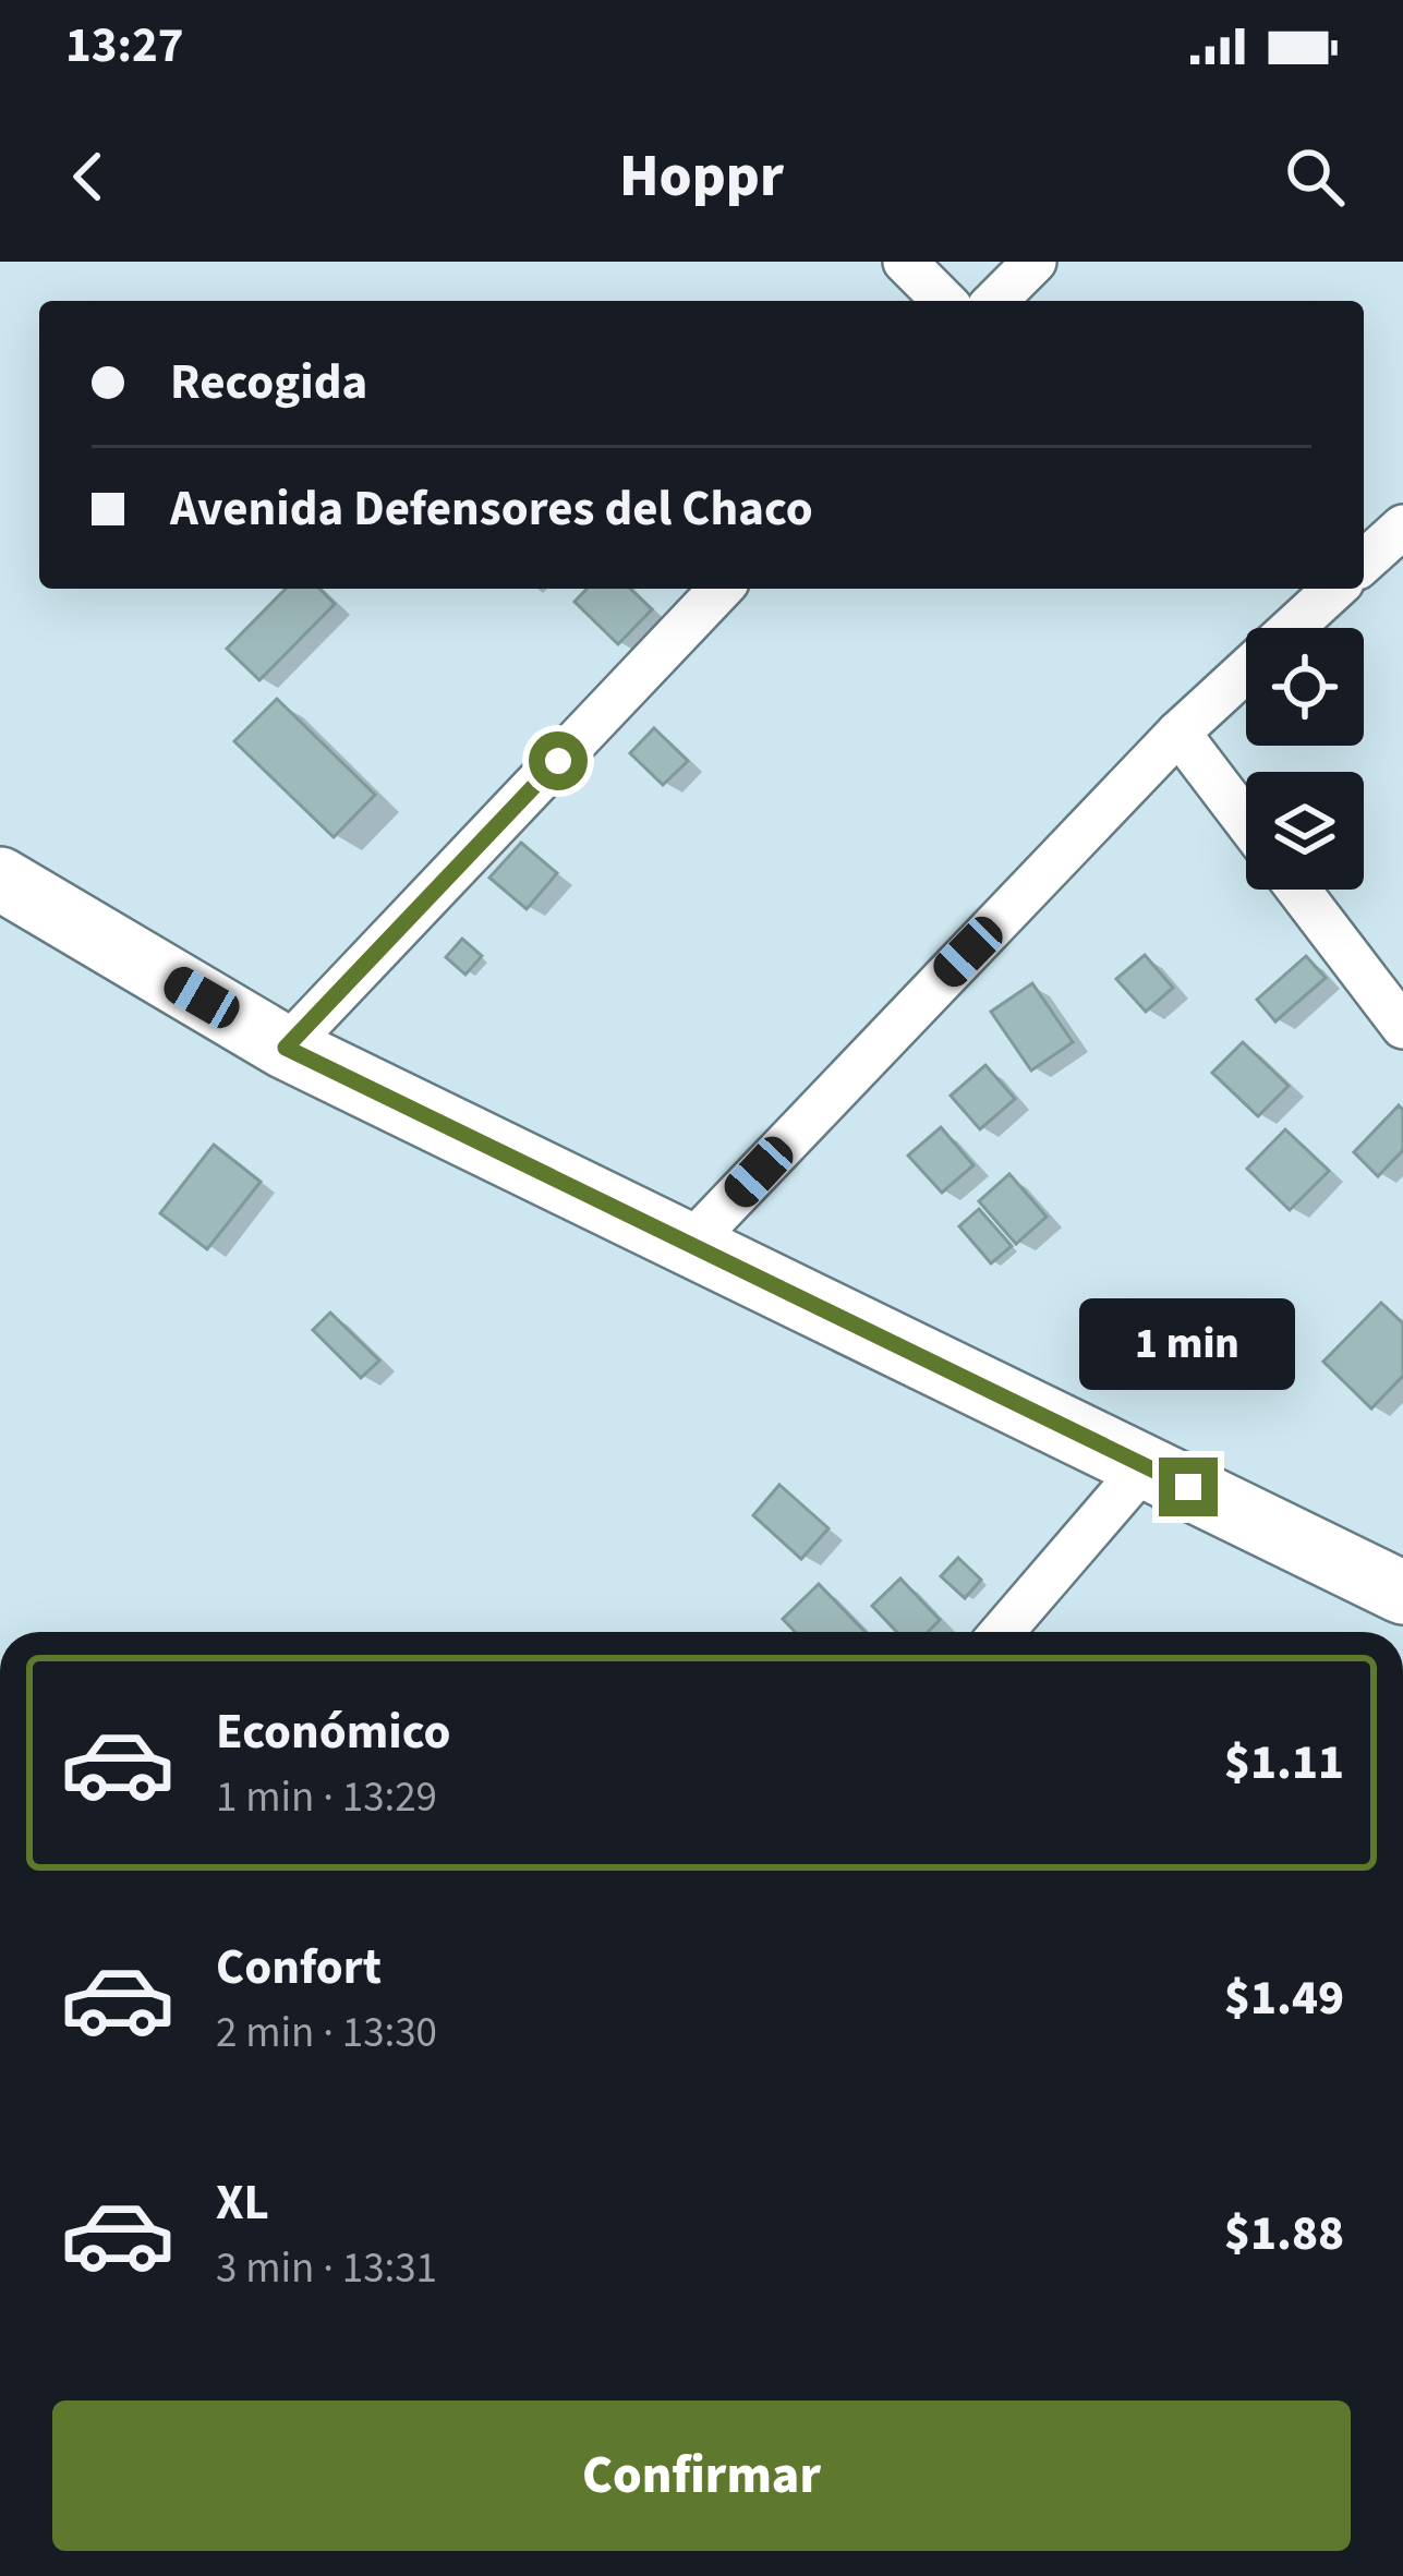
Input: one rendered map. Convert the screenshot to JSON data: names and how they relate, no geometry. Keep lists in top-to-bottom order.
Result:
{
  "page": {
    "status": "13:27",
    "header": "Hoppr",
    "banner": ["Recogida", "Avenida Defensores del Chaco"],
    "bubble": "1 min",
    "list": [
      {
        "name": "Económico",
        "note": "1 min · 13:29",
        "value": "$1.11"
      },
      {
        "name": "Confort",
        "note": "2 min · 13:30",
        "value": "$1.49"
      },
      {
        "name": "XL",
        "note": "3 min · 13:31",
        "value": "$1.88"
      }
    ],
    "buttons": "Confirmar"
  }
}
